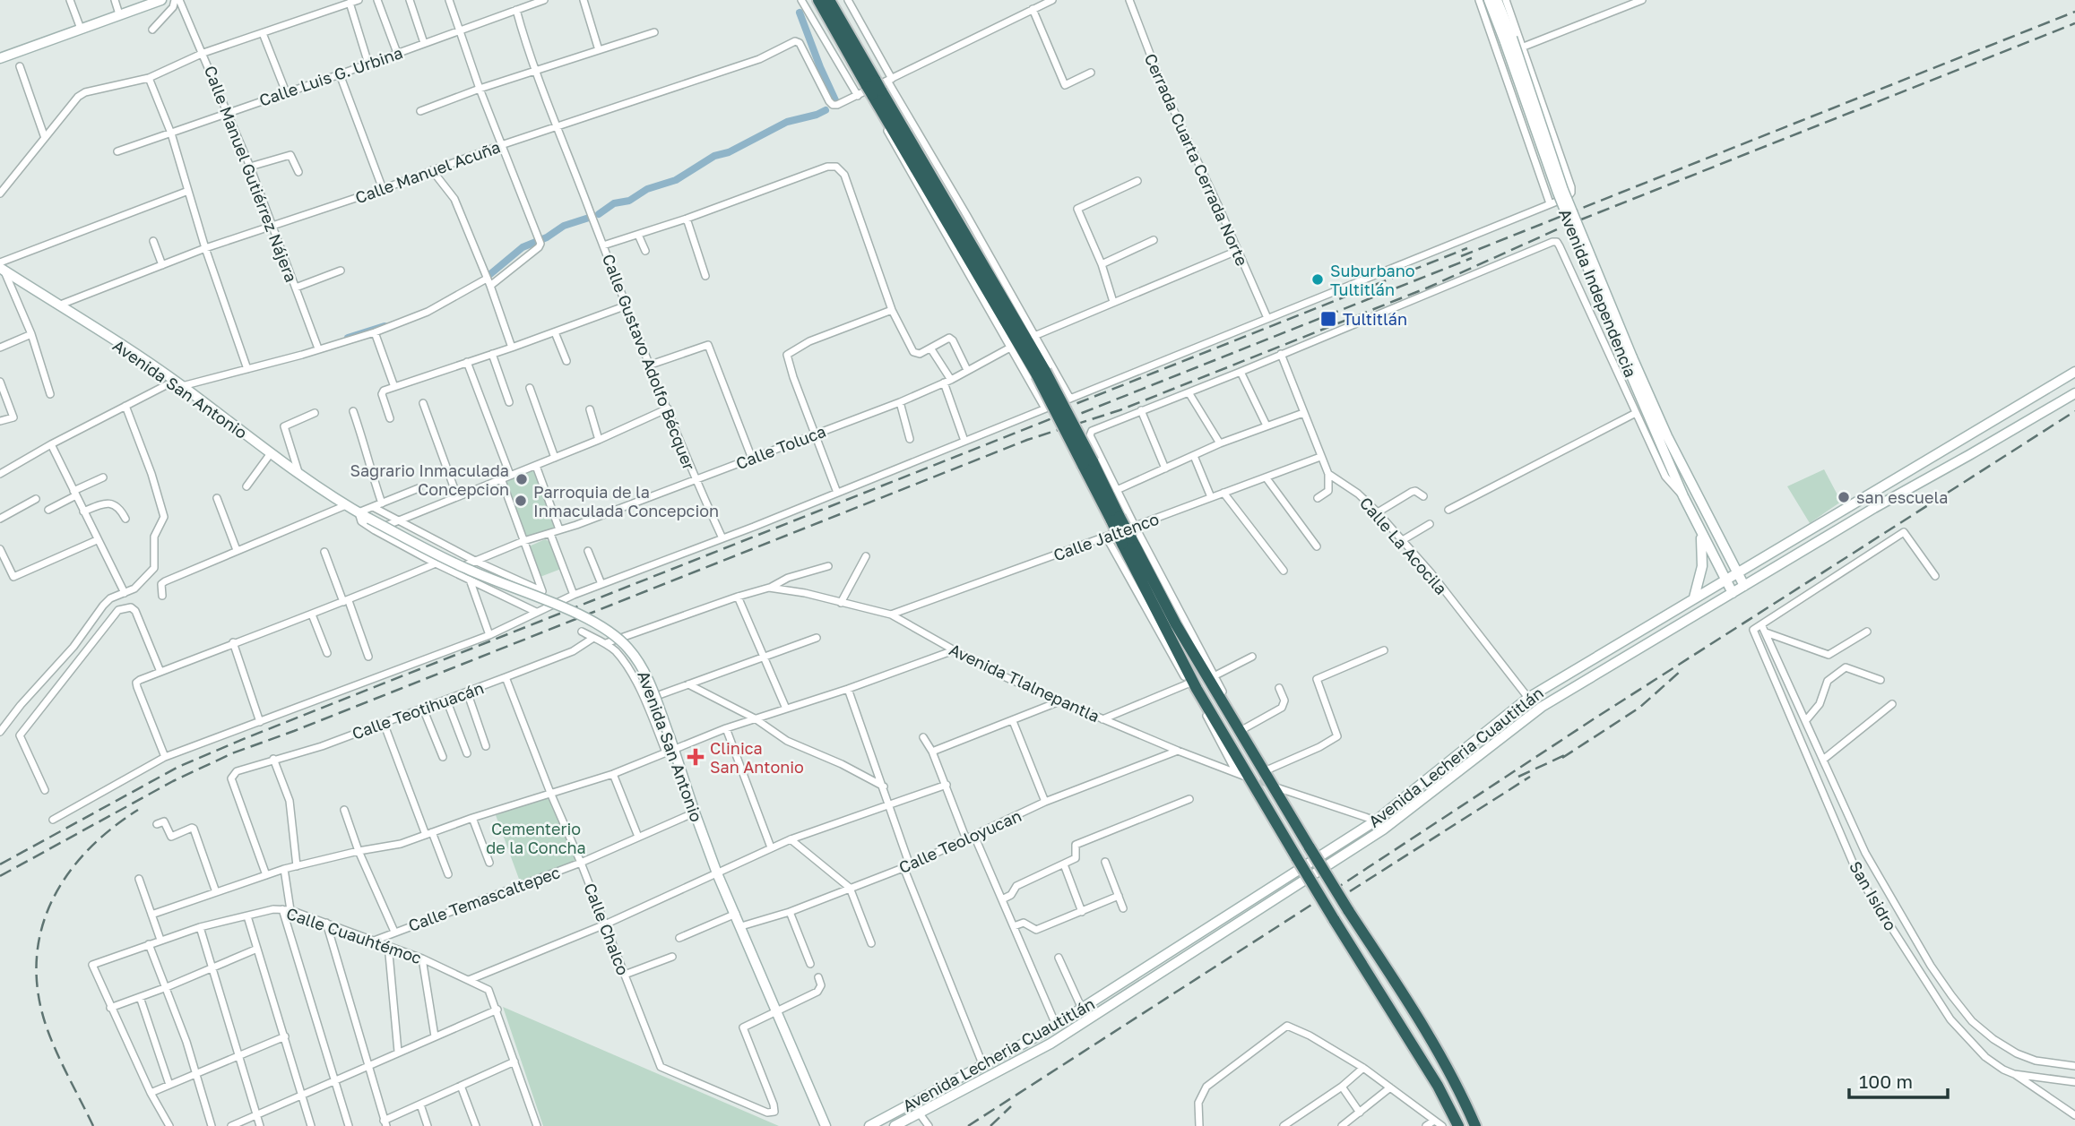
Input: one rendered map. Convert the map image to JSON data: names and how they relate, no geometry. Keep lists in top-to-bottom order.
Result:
{
  "streets": {
    "main road": ["Avenida Independencia", "Avenida San Antonio", "Avenida Lecheria Cuautitlán"],
    "street": [
      "Calle Luis G. Urbina",
      "Cerrada Cuarta Cerrada Norte",
      "Calle Manuel Acuña",
      "Calle Manuel Gutiérrez Nájera",
      "Calle Gustavo Adolfo Bécquer",
      "Calle Toluca",
      "Calle Jaltenco",
      "Calle La Acocila",
      "Avenida Tlalnepantla",
      "Calle Teotihuacán",
      "Calle Teoloyucan",
      "San Isidro",
      "Calle Temascaltepec",
      "Calle Chalco",
      "Calle Cuauhtémoc"
    ]
  },
  "crossings": [
    ["Calle Luis G. Urbina", "Calle Manuel Gutiérrez Nájera"],
    ["Calle Luis G. Urbina", "Calle Gustavo Adolfo Bécquer"],
    ["Calle Manuel Acuña", "Calle Manuel Gutiérrez Nájera"],
    ["Calle Manuel Acuña", "Calle Gustavo Adolfo Bécquer"],
    ["Calle Manuel Acuña", "Avenida San Antonio"],
    ["Avenida Independencia", "Avenida Lecheria Cuautitlán"],
    ["Calle Gustavo Adolfo Bécquer", "Calle Toluca"],
    ["Avenida San Antonio", "Calle Toluca"],
    ["Avenida San Antonio", "Avenida Tlalnepantla"],
    ["Avenida San Antonio", "Calle Teotihuacán"],
    ["Avenida San Antonio", "Calle Teoloyucan"],
    ["Avenida San Antonio", "Calle Temascaltepec"],
    ["Avenida San Antonio", "Calle Chalco"],
    ["Calle Jaltenco", "Avenida Tlalnepantla"],
    ["Calle La Acocila", "Avenida Lecheria Cuautitlán"],
    ["Avenida Tlalnepantla", "Calle Teoloyucan"],
    ["Calle Teotihuacán", "Calle Chalco"],
    ["Calle Temascaltepec", "Calle Chalco"],
    ["Calle Temascaltepec", "Calle Cuauhtémoc"]
  ],
  "parks": ["Cementerio de la Concha"],
  "places": {
    "other": [
      "Suburbano Tultitlán",
      "Sagrario Inmaculada Concepcion",
      "san escuela",
      "Parroquia de la Inmaculada Concepcion"
    ],
    "transit": ["Tultitlán"],
    "health": ["Clinica San Antonio"]
  },
  "scale_bar": "100 m"
}
